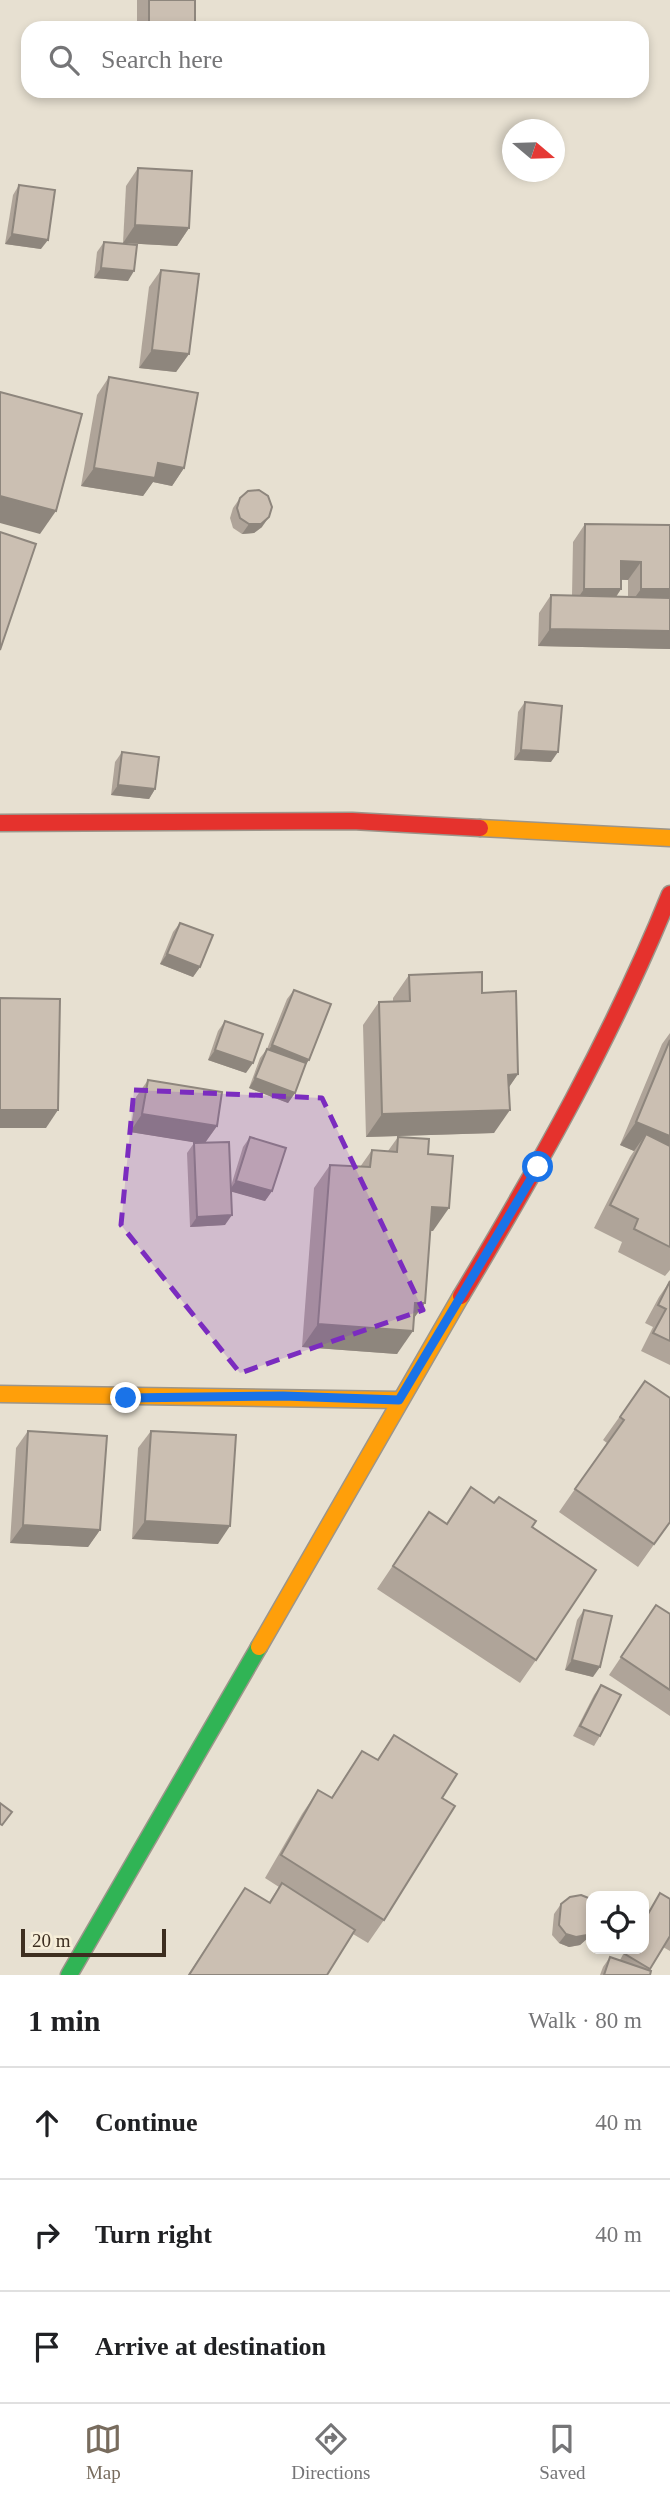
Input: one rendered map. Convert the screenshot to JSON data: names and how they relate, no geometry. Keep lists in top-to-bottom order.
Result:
{
  "scale_bar": "20 m",
  "north": "right",
  "page": {
    "search": "Search here",
    "scale": "20 m",
    "heading": ["1 min", "Walk · 80 m"],
    "list": [
      ["Continue", "40 m"],
      ["Turn right", "40 m"],
      "Arrive at destination"
    ],
    "nav": ["Map", "Directions", "Saved"]
  }
}
